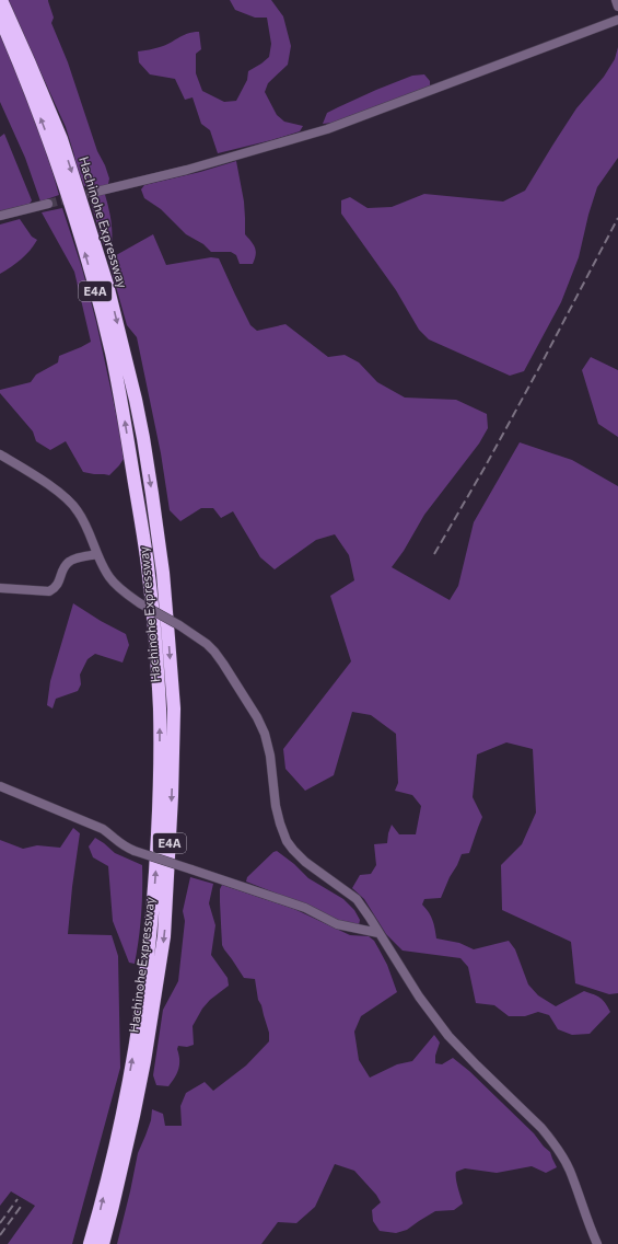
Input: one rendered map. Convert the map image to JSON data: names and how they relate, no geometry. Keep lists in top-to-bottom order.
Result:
{
  "streets": {
    "highway": ["Hachinohe Expressway", "E4A"]
  }
}
